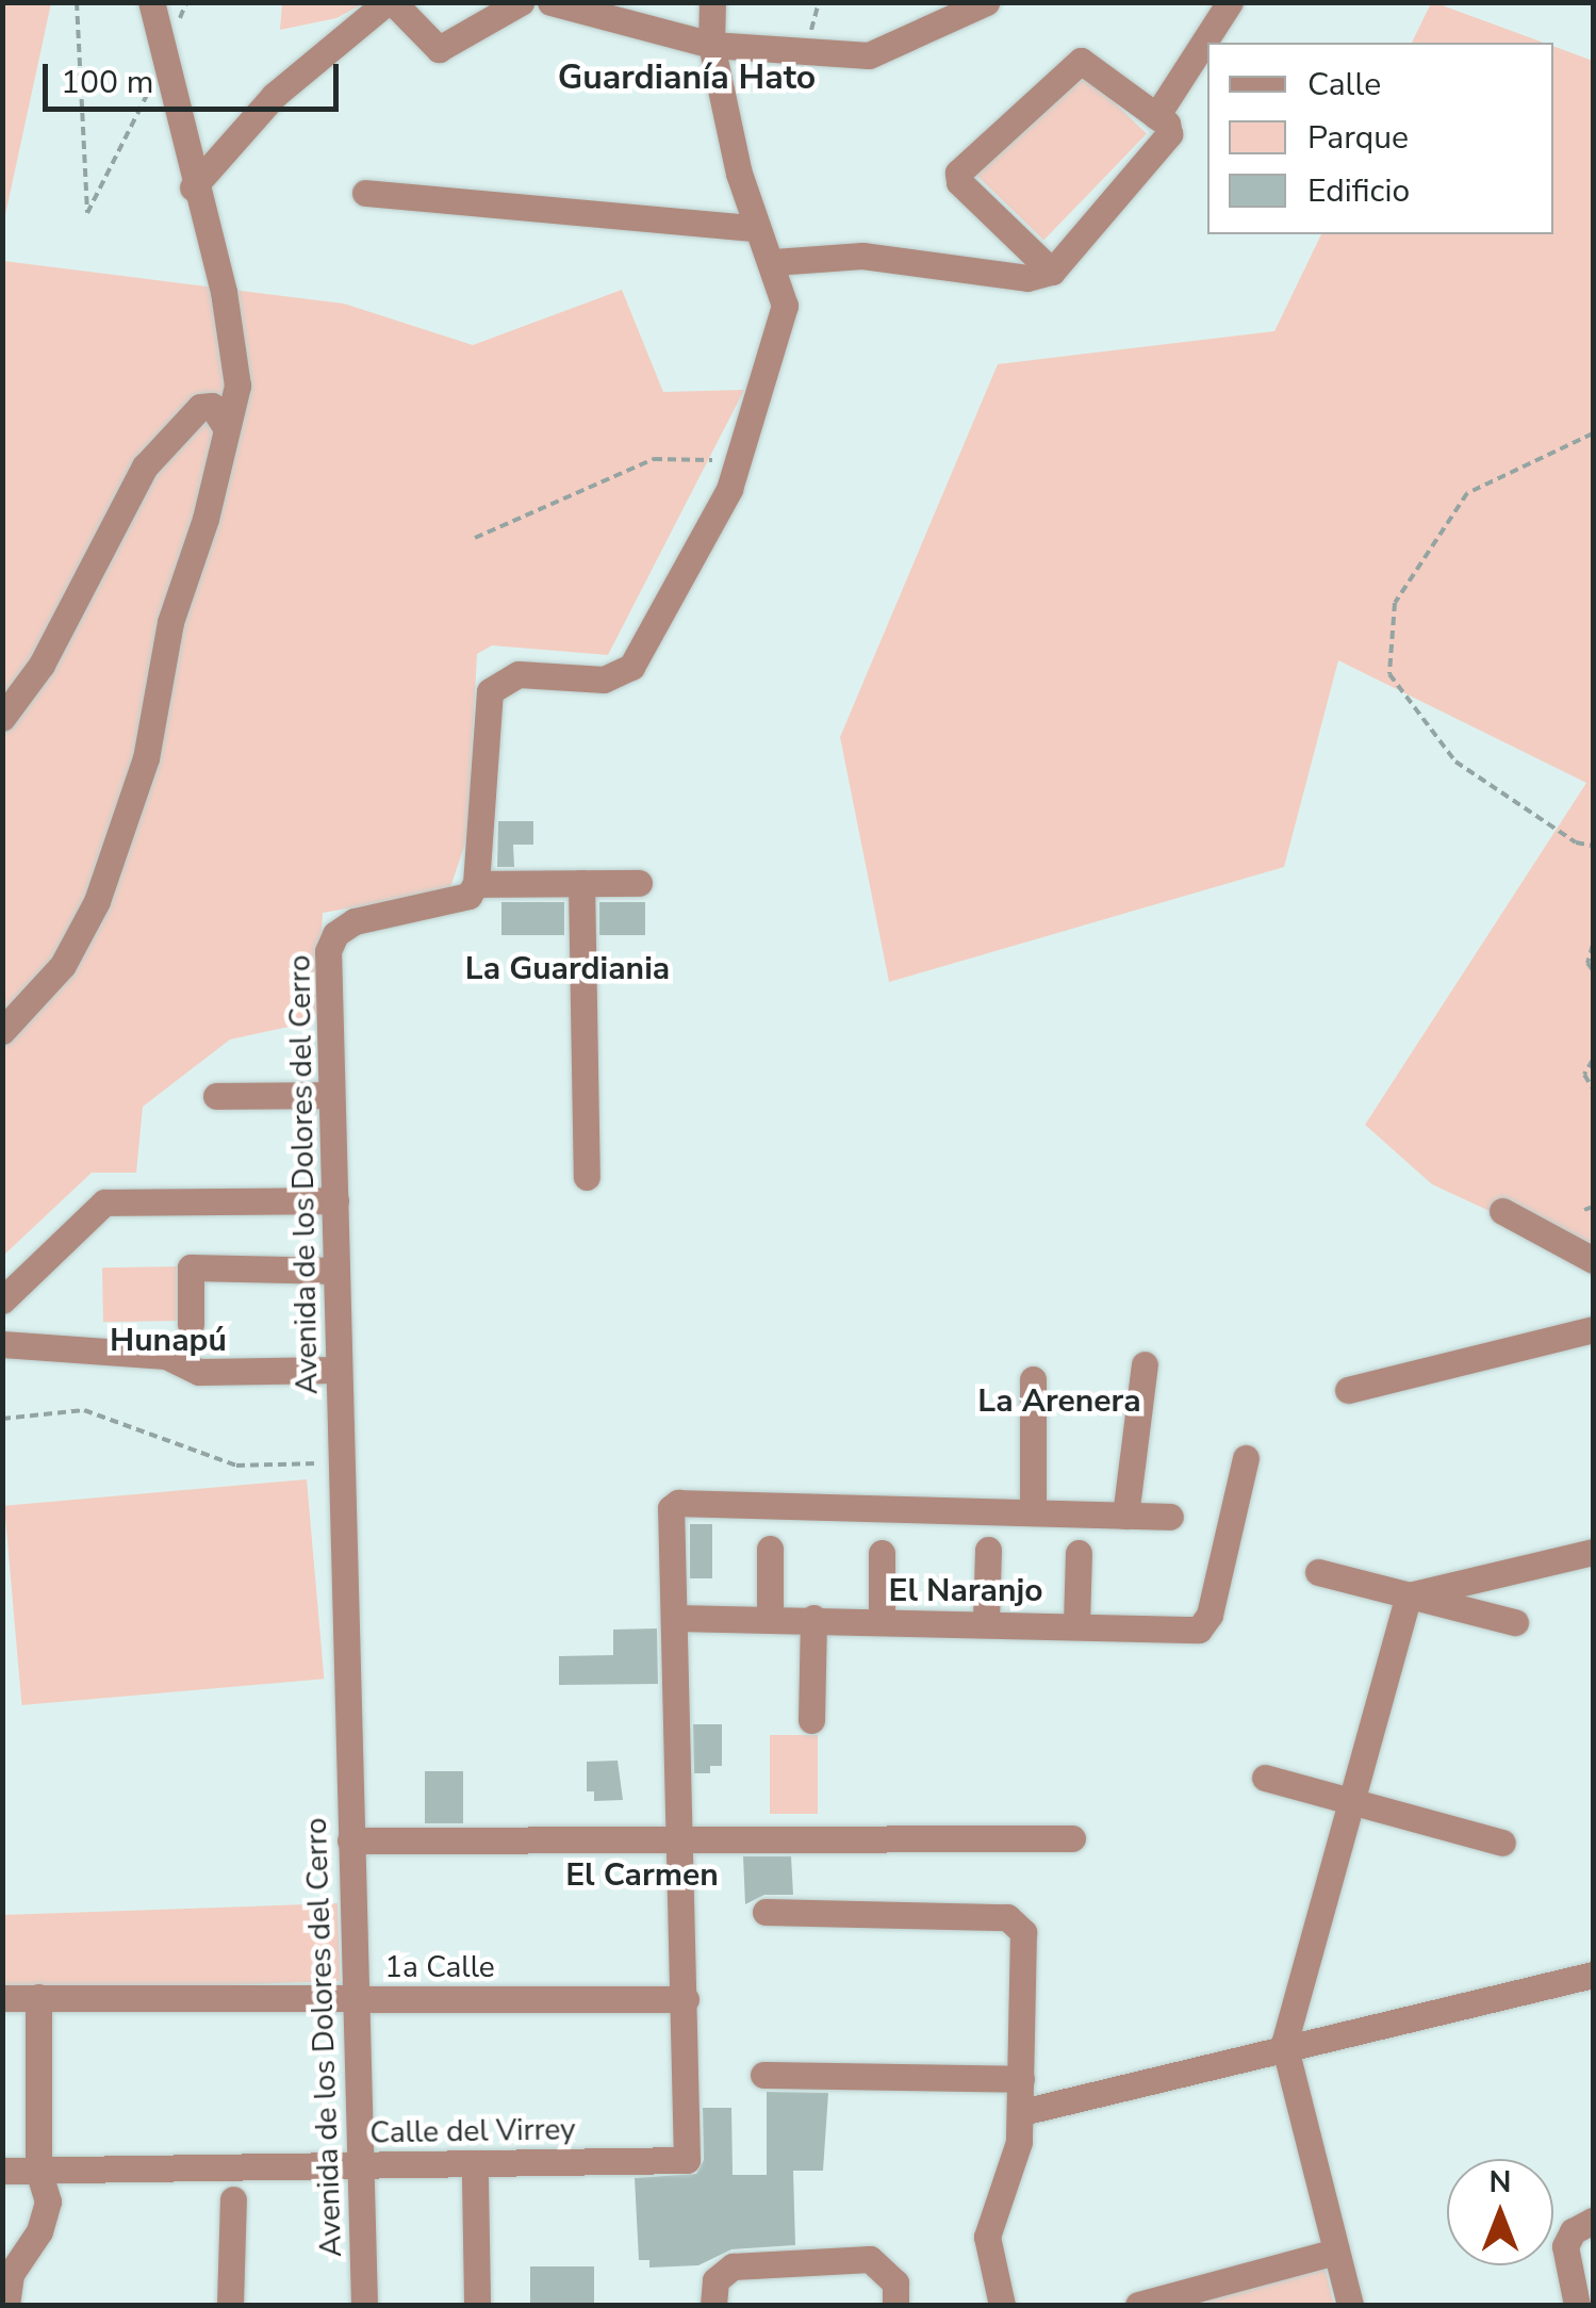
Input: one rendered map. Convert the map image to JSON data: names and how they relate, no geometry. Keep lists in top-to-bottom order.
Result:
{
  "streets": {
    "street": ["Avenida de los Dolores del Cerro", "1a Calle", "Calle del Virrey"]
  },
  "crossings": [
    ["Avenida de los Dolores del Cerro", "1a Calle"],
    ["Avenida de los Dolores del Cerro", "Calle del Virrey"],
    ["1a Calle", "Calle del Virrey"]
  ],
  "districts": [
    "Guardianía Hato",
    "La Guardiania",
    "Hunapú",
    "La Arenera",
    "El Naranjo",
    "El Carmen"
  ],
  "legend": ["Calle", "Parque", "Edificio"],
  "scale_bar": "100 m",
  "north": "top"
}
